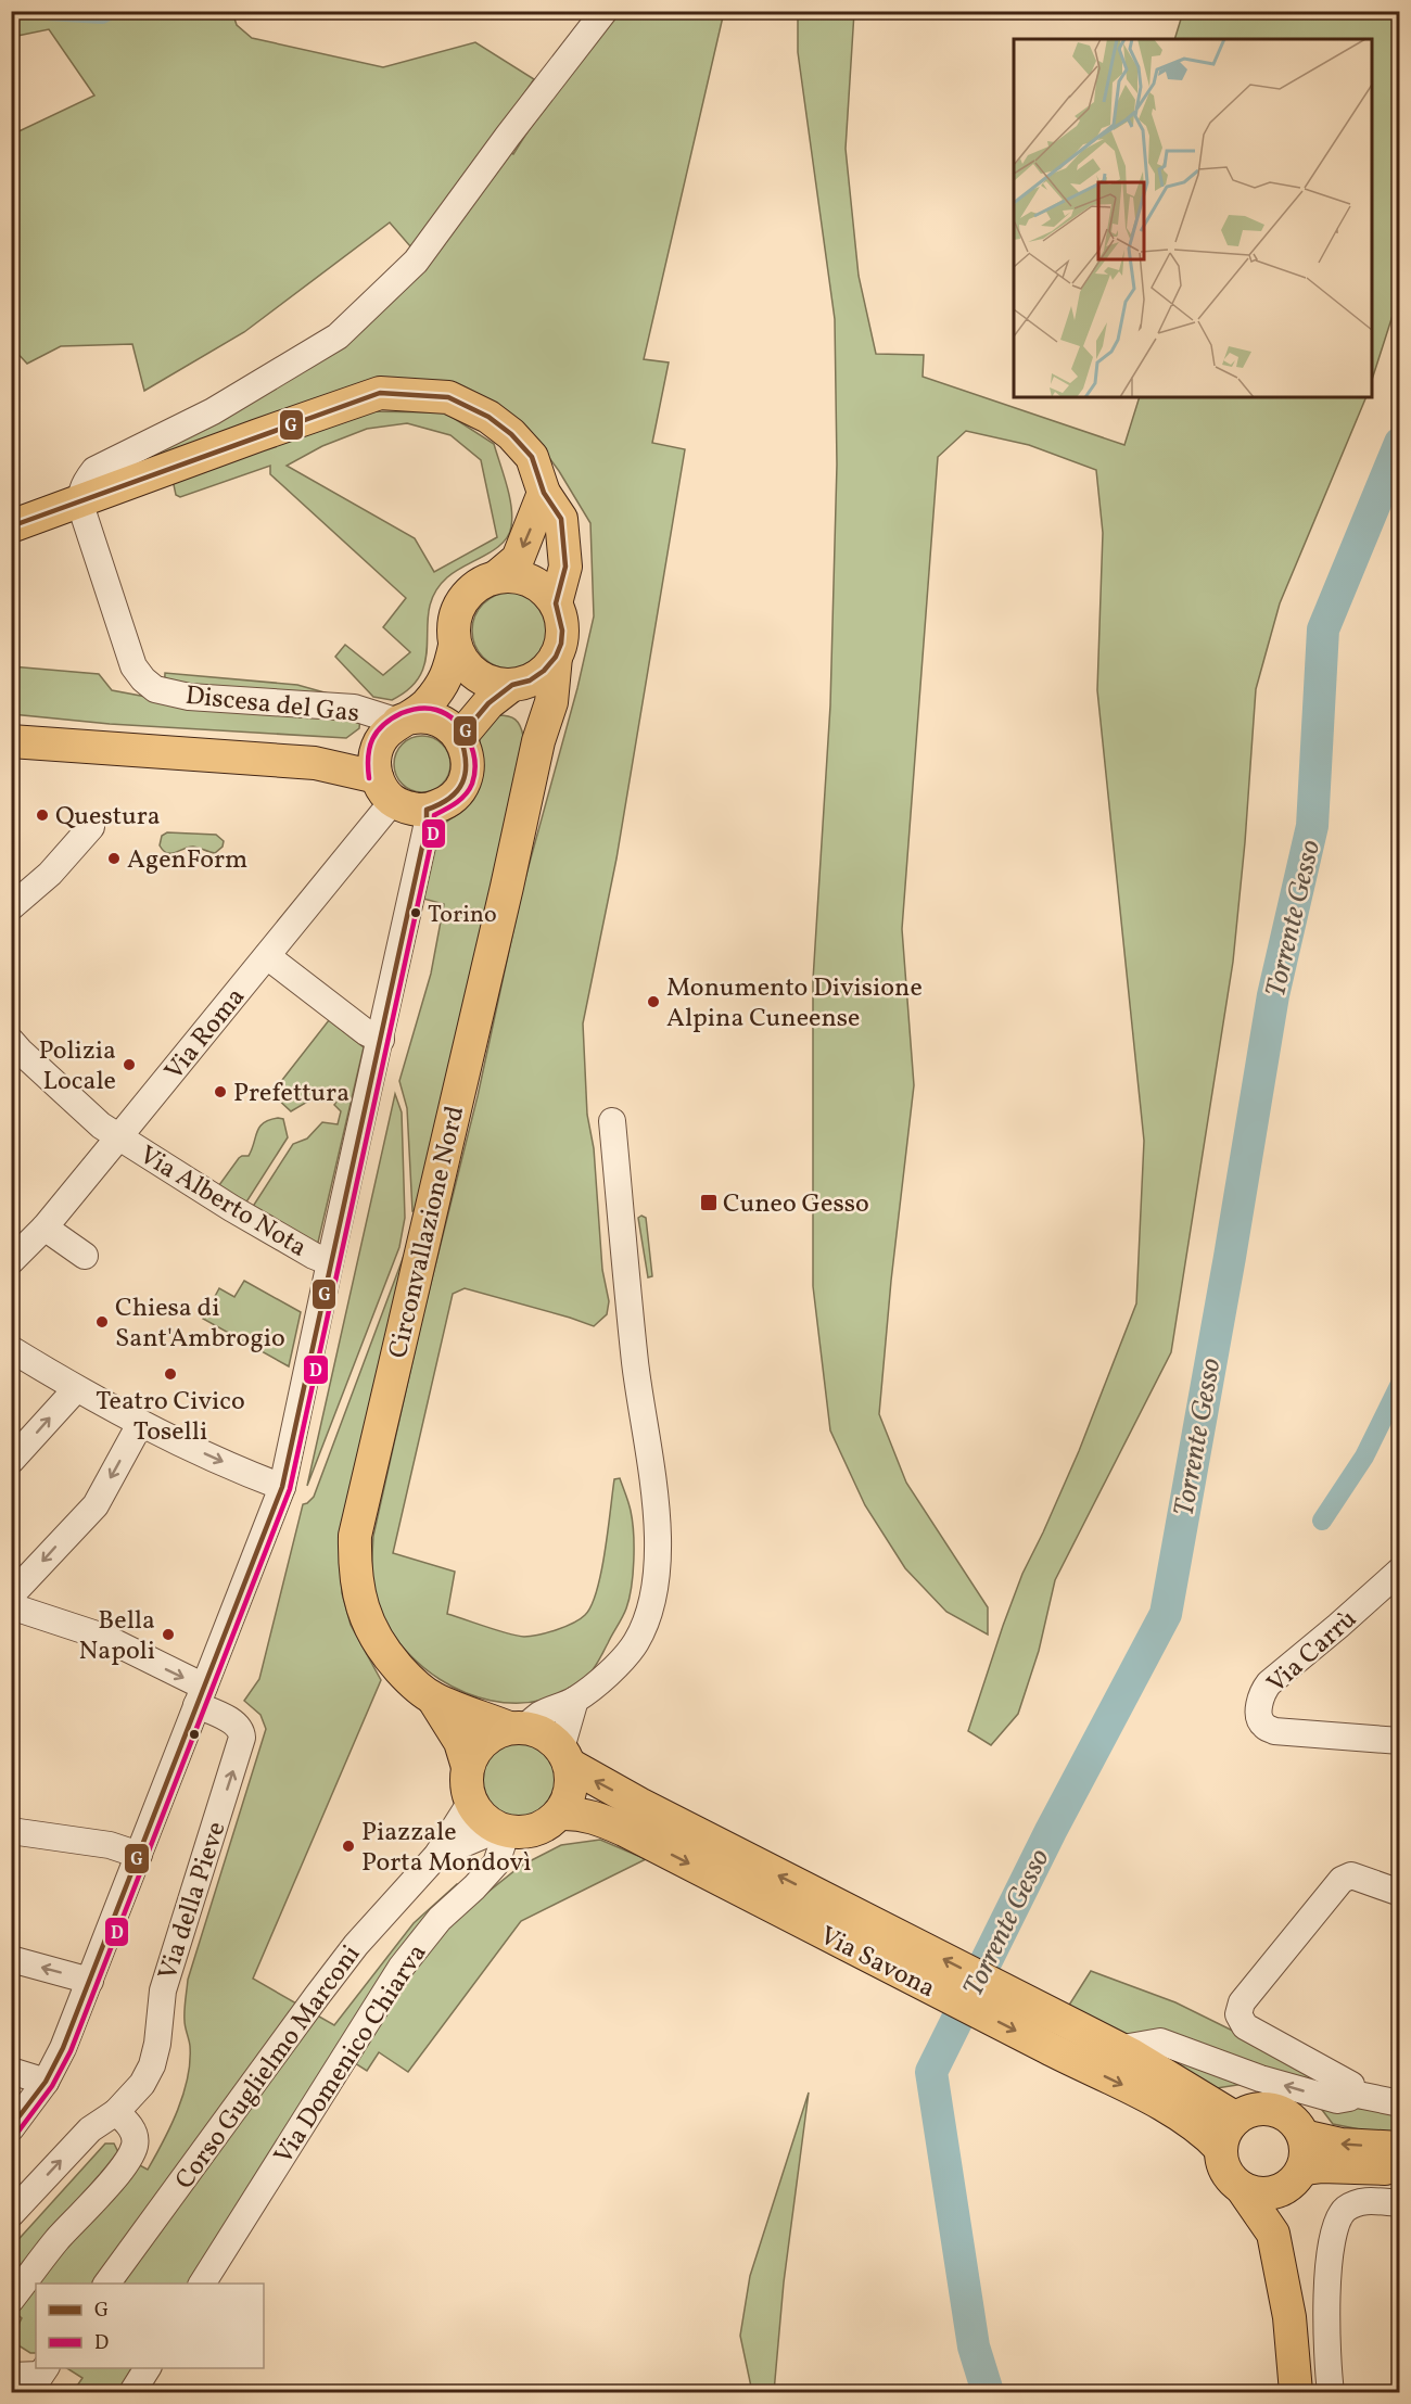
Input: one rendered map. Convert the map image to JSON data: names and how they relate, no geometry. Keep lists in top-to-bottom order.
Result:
{
  "streets": {
    "main road": ["Circonvallazione Nord", "Via Savona"],
    "street": [
      "Discesa del Gas",
      "Via Roma",
      "Via Alberto Nota",
      "Via Carrù",
      "Via della Pieve",
      "Via Domenico Chiarva",
      "Corso Guglielmo Marconi"
    ]
  },
  "crossings": [
    ["Discesa del Gas", "Via Roma"],
    ["Via Roma", "Via Alberto Nota"],
    ["Circonvallazione Nord", "Via Savona"],
    ["Circonvallazione Nord", "Via Domenico Chiarva"],
    ["Circonvallazione Nord", "Corso Guglielmo Marconi"],
    ["Via Savona", "Via Domenico Chiarva"],
    ["Via Savona", "Corso Guglielmo Marconi"],
    ["Via Domenico Chiarva", "Corso Guglielmo Marconi"]
  ],
  "water": ["Torrente Gesso"],
  "places": {
    "other": [
      "Questura",
      "AgenForm",
      "Torino",
      "Monumento Divisione Alpina Cuneense",
      "Polizia Locale",
      "Prefettura",
      "Chiesa di Sant'Ambrogio",
      "Teatro Civico Toselli",
      "Bella Napoli",
      "Piazzale Porta Mondovì"
    ],
    "transit": ["Cuneo Gesso"]
  },
  "lines": ["transit line G", "transit line D"],
  "legend": ["G", "D"]
}
